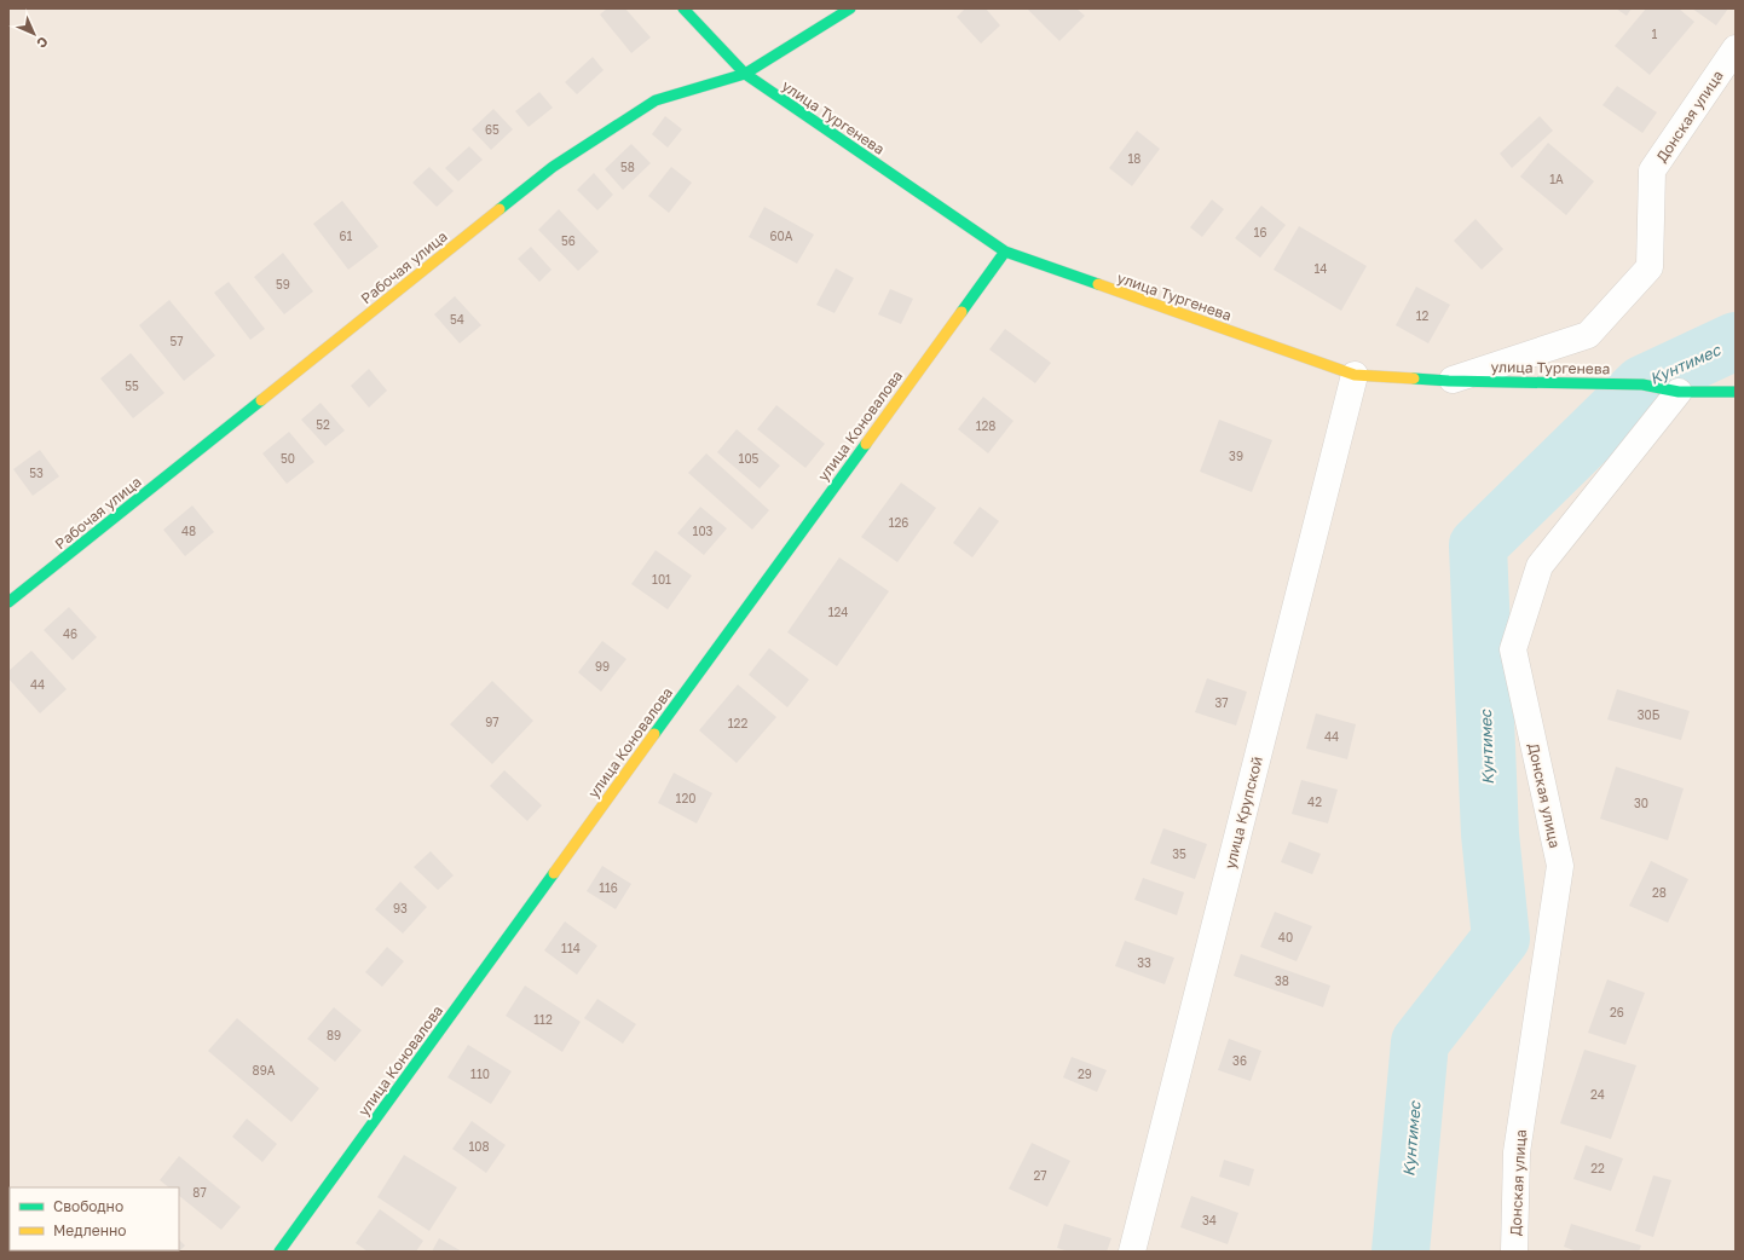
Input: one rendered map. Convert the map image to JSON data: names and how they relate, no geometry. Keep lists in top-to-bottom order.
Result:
{
  "streets": {
    "street": [
      "Донская улица",
      "улица Тургенева",
      "Рабочая улица",
      "улица Коновалова",
      "улица Крупской"
    ]
  },
  "crossings": [
    ["Донская улица", "улица Тургенева"],
    ["улица Тургенева", "Рабочая улица"],
    ["улица Тургенева", "улица Коновалова"],
    ["улица Тургенева", "улица Крупской"]
  ],
  "water": ["Кунтимес"],
  "house_numbers": [
    "1",
    "65",
    "18",
    "58",
    "1А",
    "16",
    "61",
    "60А",
    "56",
    "14",
    "59",
    "12",
    "54",
    "57",
    "55",
    "52",
    "128",
    "39",
    "50",
    "105",
    "53",
    "126",
    "48",
    "103",
    "101",
    "124",
    "46",
    "99",
    "44",
    "37",
    "30Б",
    "97",
    "122",
    "44",
    "120",
    "42",
    "30",
    "35",
    "116",
    "28",
    "93",
    "40",
    "114",
    "33",
    "38",
    "26",
    "112",
    "89",
    "36",
    "89А",
    "110",
    "29",
    "24",
    "108",
    "22",
    "27",
    "87",
    "34"
  ],
  "legend": ["Свободно", "Медленно"],
  "north": "bottom right"
}
